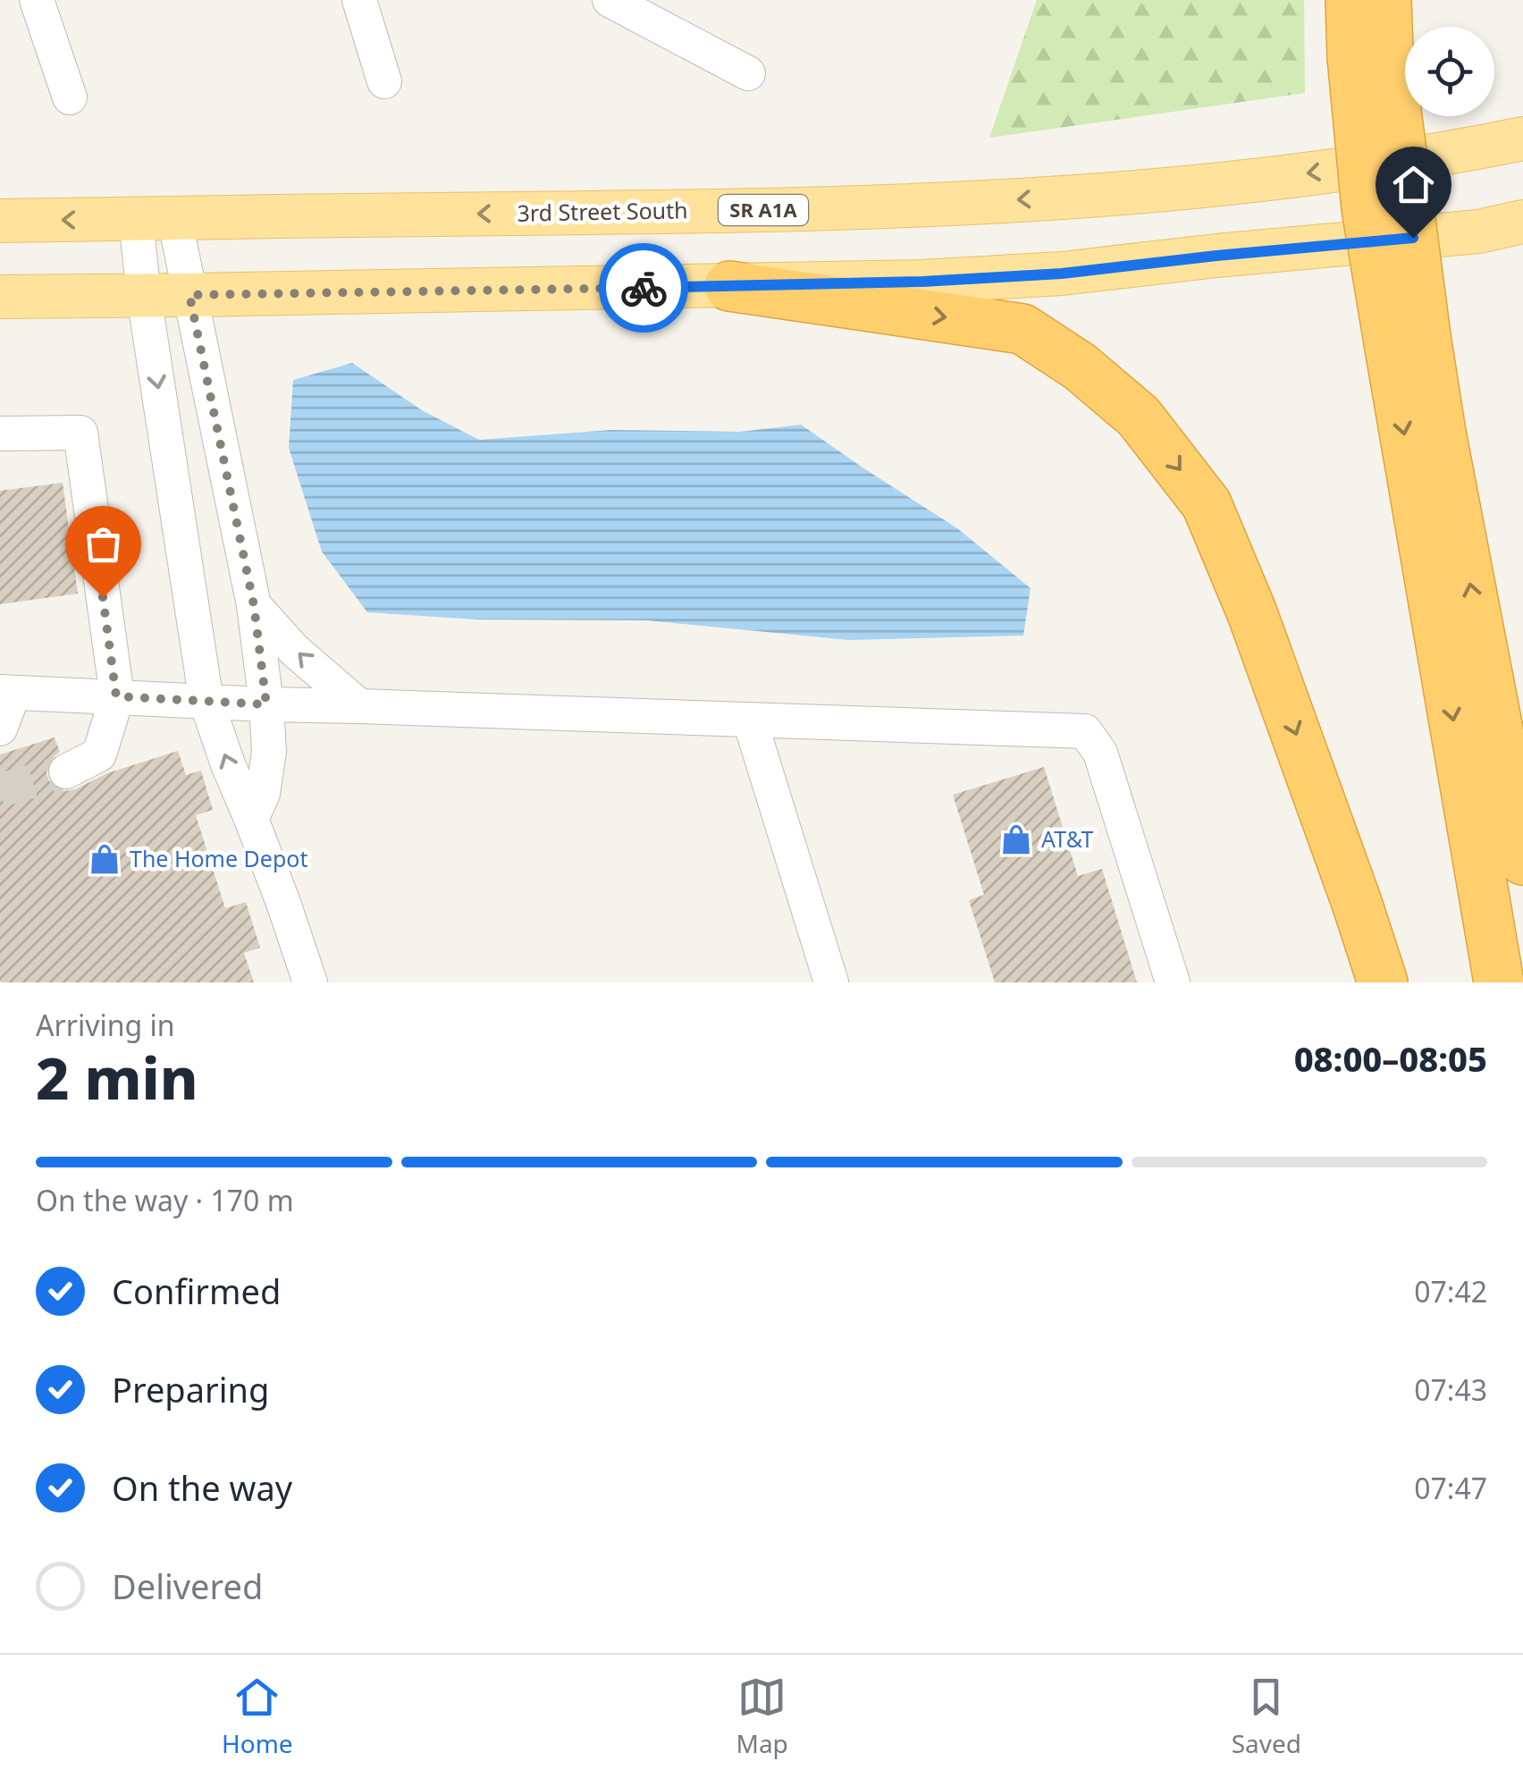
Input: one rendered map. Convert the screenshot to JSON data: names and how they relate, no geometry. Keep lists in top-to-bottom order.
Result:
{
  "streets": {
    "main road": ["SR A1A", "3rd Street South"]
  },
  "places": {
    "shop": ["AT&T", "The Home Depot"]
  },
  "page": {
    "heading": ["2 min", "Arriving in", "08:00–08:05"],
    "bar": "On the way · 170 m",
    "list": [
      ["Confirmed", "07:42"],
      ["Preparing", "07:43"],
      ["On the way", "07:47"],
      "Delivered"
    ],
    "tabs": ["Home", "Map", "Saved"]
  }
}
